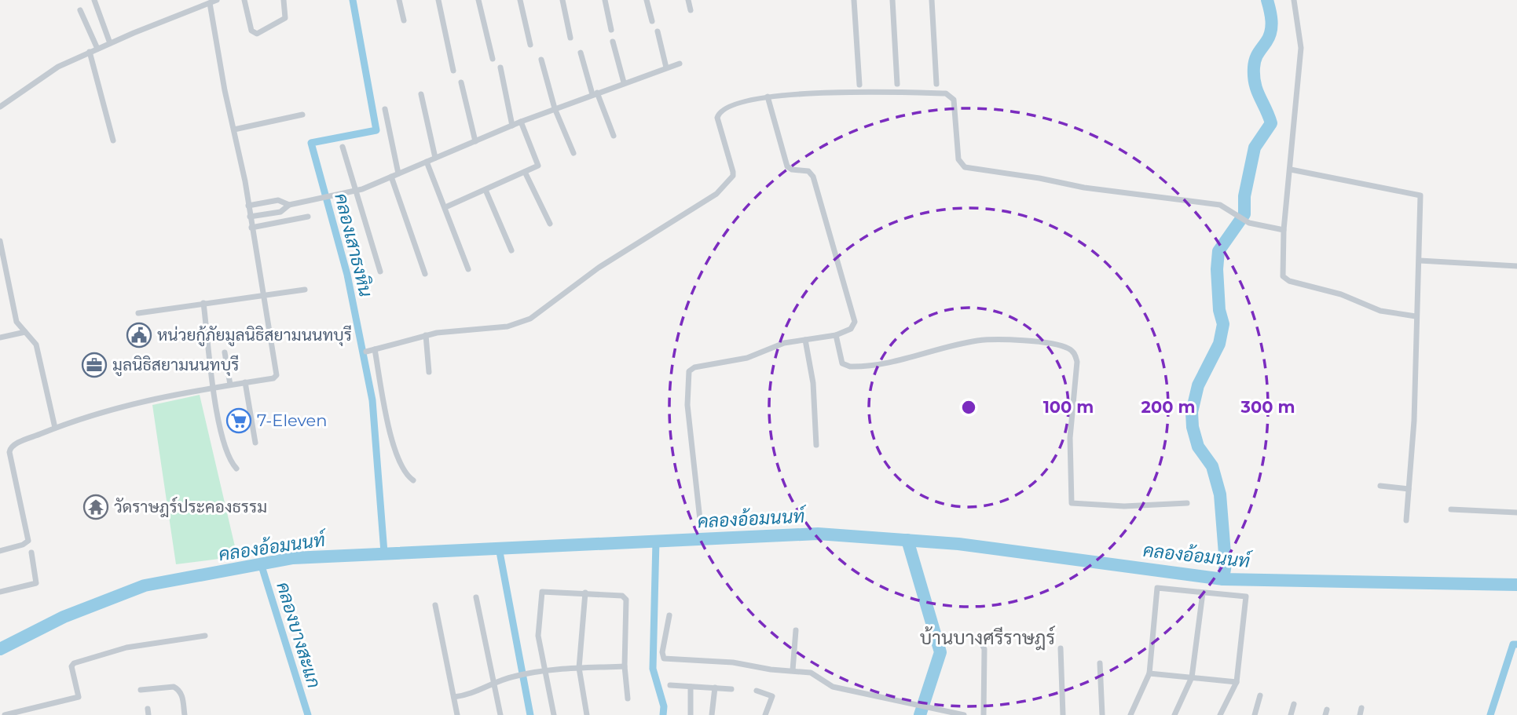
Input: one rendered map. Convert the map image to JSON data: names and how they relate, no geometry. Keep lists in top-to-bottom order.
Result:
{
  "districts": ["บ้านบางศรีราษฎร์"],
  "water": ["คลองเสาธงหิน", "คลองอ้อมนนท์", "คลองบางสะแก"],
  "places": {
    "public building": ["หน่วยกู้ภัยมูลนิธิสยามนนทบุรี"],
    "office": ["มูลนิธิสยามนนทบุรี"],
    "supermarket": ["7-Eleven"],
    "temple": ["วัดราษฎร์ประคองธรรม"]
  },
  "rings": ["100 m", "200 m", "300 m"]
}
